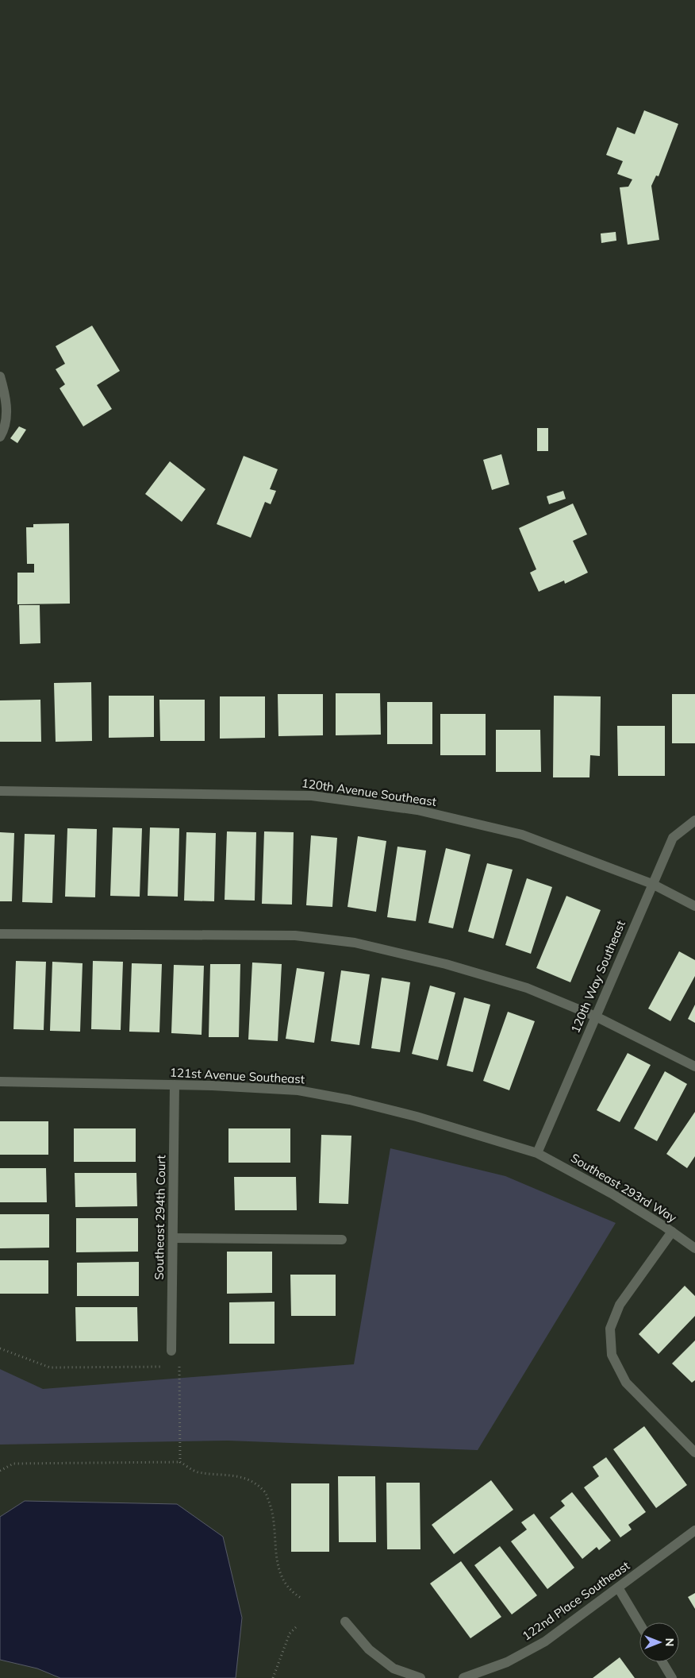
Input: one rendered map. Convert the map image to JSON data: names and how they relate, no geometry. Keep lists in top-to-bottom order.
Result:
{
  "streets": {
    "street": [
      "120th Avenue Southeast",
      "120th Way Southeast",
      "121st Avenue Southeast",
      "Southeast 293rd Way",
      "Southeast 294th Court",
      "122nd Place Southeast"
    ]
  },
  "crossings": [
    ["120th Avenue Southeast", "120th Way Southeast"],
    ["120th Way Southeast", "121st Avenue Southeast"],
    ["120th Way Southeast", "Southeast 293rd Way"],
    ["121st Avenue Southeast", "Southeast 293rd Way"],
    ["121st Avenue Southeast", "Southeast 294th Court"]
  ],
  "north": "right"
}
